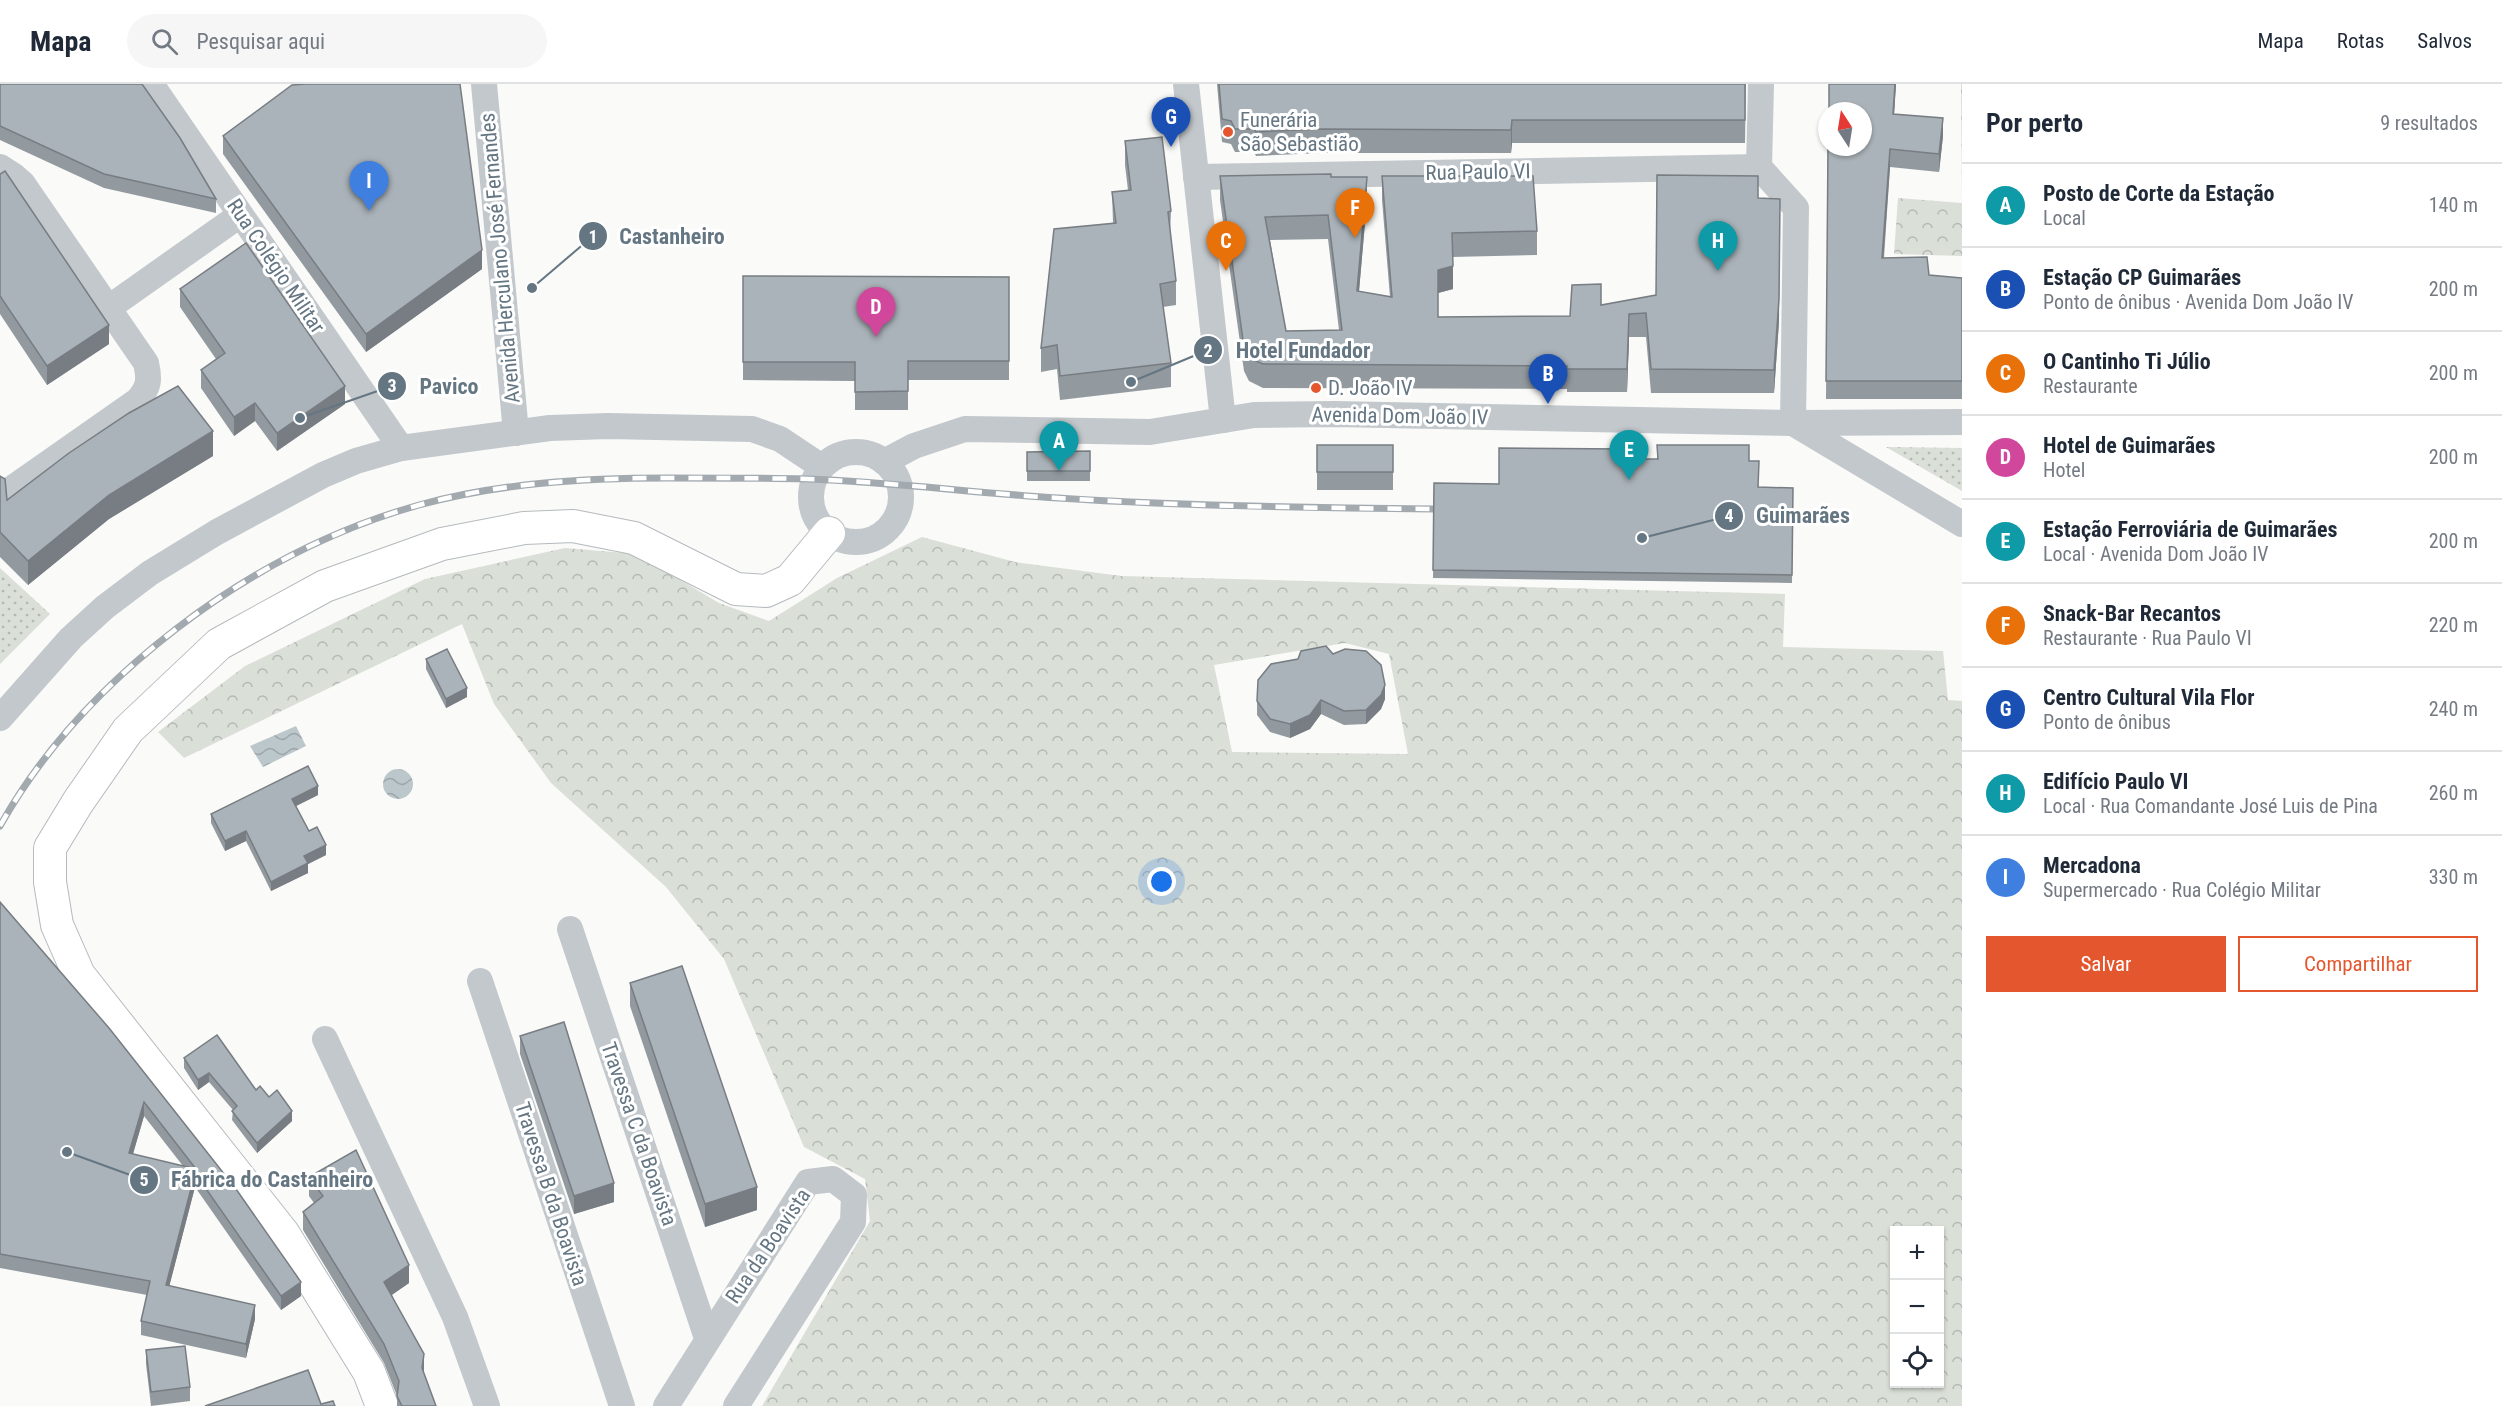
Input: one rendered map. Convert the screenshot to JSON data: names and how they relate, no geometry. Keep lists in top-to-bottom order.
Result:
{
  "streets": {
    "street": [
      "Rua Paulo VI",
      "Avenida Herculano José Fernandes",
      "Rua Colégio Militar",
      "Avenida Dom João IV",
      "Travessa C da Boavista",
      "Travessa B da Boavista",
      "Rua da Boavista"
    ]
  },
  "crossings": [
    ["Travessa C da Boavista", "Rua da Boavista"]
  ],
  "places": [
    "Funerária São Sebastião",
    "Castanheiro",
    "Hotel Fundador",
    "D. João IV",
    "Pavico",
    "Guimarães",
    "Fábrica do Castanheiro"
  ],
  "north": "top",
  "page": {
    "header": "Mapa",
    "search": "Pesquisar aqui",
    "nav": ["Mapa", "Rotas", "Salvos"],
    "heading": ["Por perto", "9 resultados"],
    "pins": [
      "G",
      "I",
      "F",
      "C",
      "H",
      "D",
      "B",
      "A",
      "E"
    ],
    "list": [
      {
        "mark": "A",
        "name": "Posto de Corte da Estação",
        "note": "Local",
        "value": "140 m"
      },
      {
        "mark": "B",
        "name": "Estação CP Guimarães",
        "note": "Ponto de ônibus · Avenida Dom João IV",
        "value": "200 m"
      },
      {
        "mark": "C",
        "name": "O Cantinho Ti Júlio",
        "note": "Restaurante",
        "value": "200 m"
      },
      {
        "mark": "D",
        "name": "Hotel de Guimarães",
        "note": "Hotel",
        "value": "200 m"
      },
      {
        "mark": "E",
        "name": "Estação Ferroviária de Guimarães",
        "note": "Local · Avenida Dom João IV",
        "value": "200 m"
      },
      {
        "mark": "F",
        "name": "Snack-Bar Recantos",
        "note": "Restaurante · Rua Paulo VI",
        "value": "220 m"
      },
      {
        "mark": "G",
        "name": "Centro Cultural Vila Flor",
        "note": "Ponto de ônibus",
        "value": "240 m"
      },
      {
        "mark": "H",
        "name": "Edifício Paulo VI",
        "note": "Local · Rua Comandante José Luis de Pina",
        "value": "260 m"
      },
      {
        "mark": "I",
        "name": "Mercadona",
        "note": "Supermercado · Rua Colégio Militar",
        "value": "330 m"
      }
    ],
    "buttons": ["Salvar", "Compartilhar"],
    "map_buttons": ["+", "−"]
  }
}
